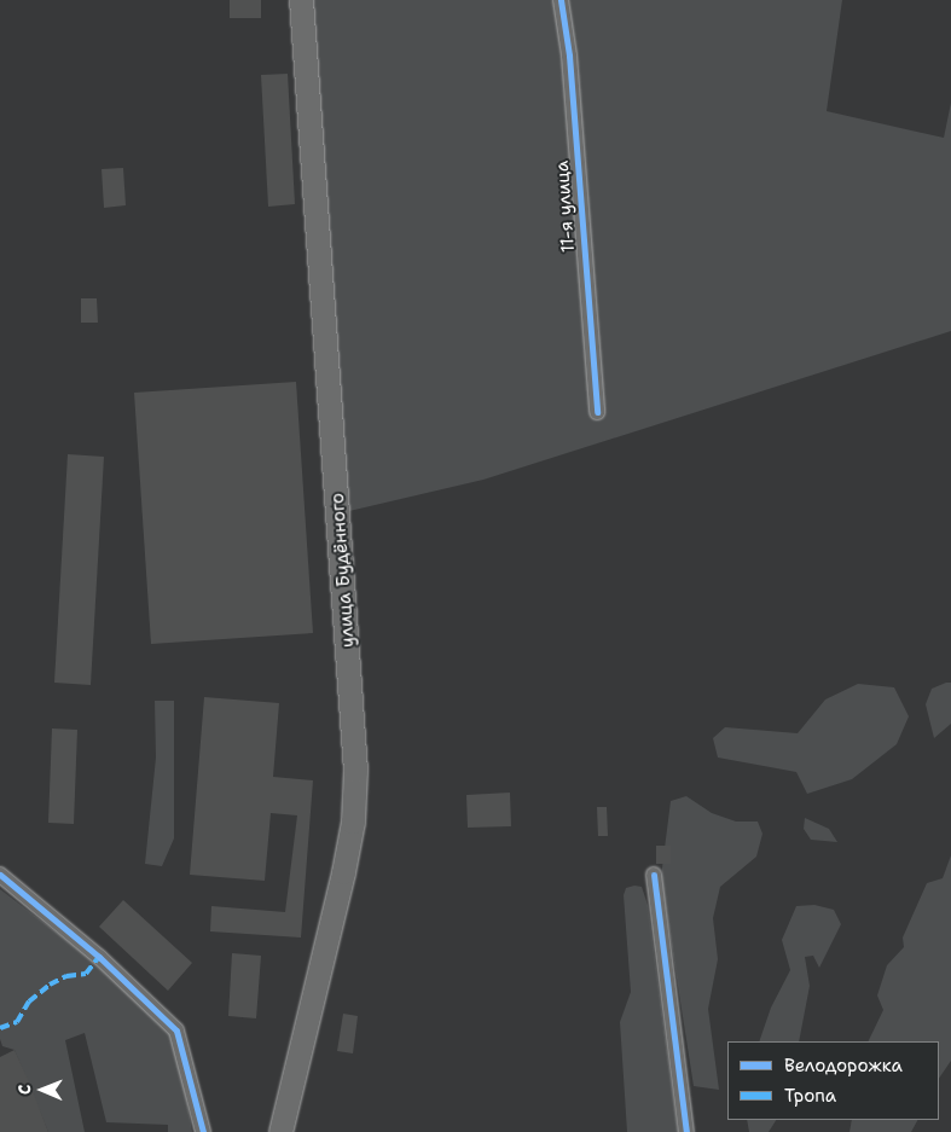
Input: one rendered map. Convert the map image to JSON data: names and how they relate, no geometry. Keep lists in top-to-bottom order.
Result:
{
  "streets": {
    "main road": ["улица Будённого"],
    "street": ["11-я улица"]
  },
  "legend": ["Велодорожка", "Тропа"],
  "north": "left"
}
